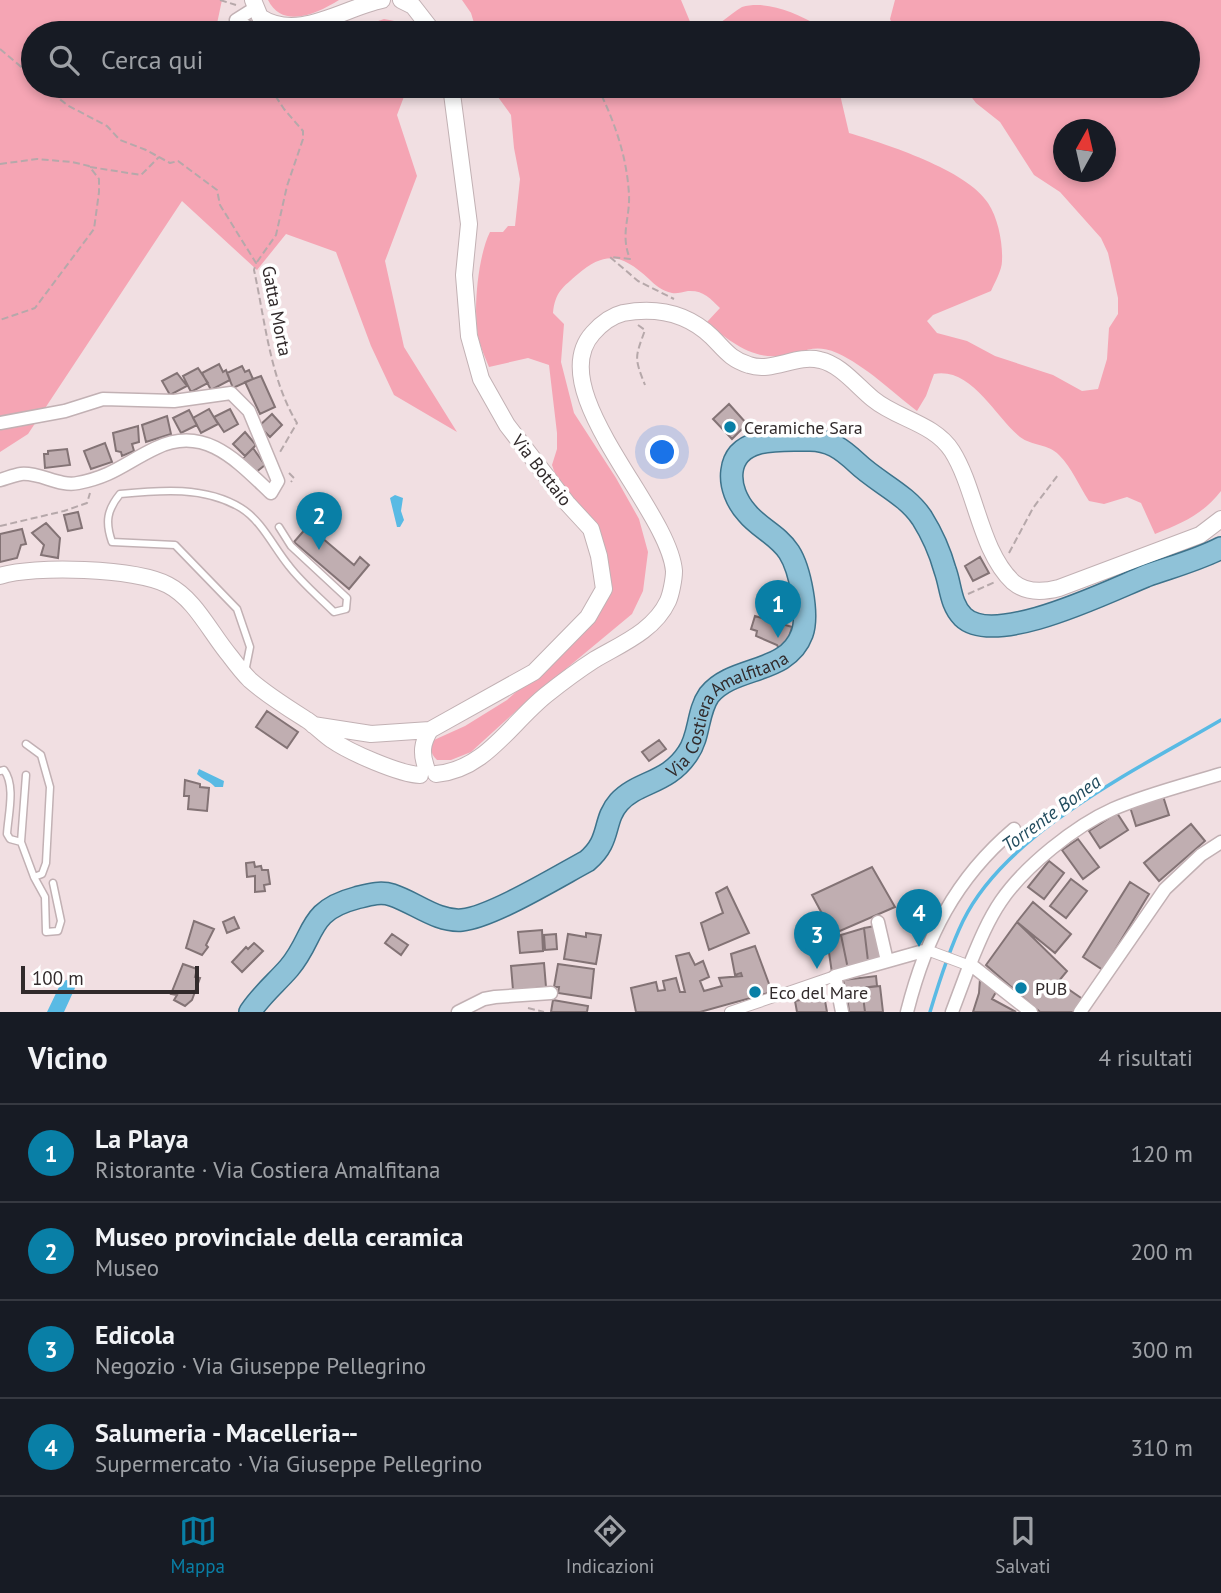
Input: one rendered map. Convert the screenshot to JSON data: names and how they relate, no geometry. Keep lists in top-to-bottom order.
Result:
{
  "streets": {
    "main road": ["Via Costiera Amalfitana"],
    "street": ["Via Bottaio"],
    "path": ["Gatta Morta"]
  },
  "water": ["Torrente Bonea"],
  "places": ["Ceramiche Sara", "PUB", "Eco del Mare"],
  "scale_bar": "100 m",
  "north": "top",
  "page": {
    "search": "Cerca qui",
    "pins": [
      "2",
      "1",
      "4",
      "3"
    ],
    "scale": "100 m",
    "heading": ["Vicino", "4 risultati"],
    "list": [
      {
        "mark": "1",
        "name": "La Playa",
        "note": "Ristorante · Via Costiera Amalfitana",
        "value": "120 m"
      },
      {
        "mark": "2",
        "name": "Museo provinciale della ceramica",
        "note": "Museo",
        "value": "200 m"
      },
      {
        "mark": "3",
        "name": "Edicola",
        "note": "Negozio · Via Giuseppe Pellegrino",
        "value": "300 m"
      },
      {
        "mark": "4",
        "name": "Salumeria - Macelleria--",
        "note": "Supermercato · Via Giuseppe Pellegrino",
        "value": "310 m"
      }
    ],
    "nav": ["Mappa", "Indicazioni", "Salvati"]
  }
}
